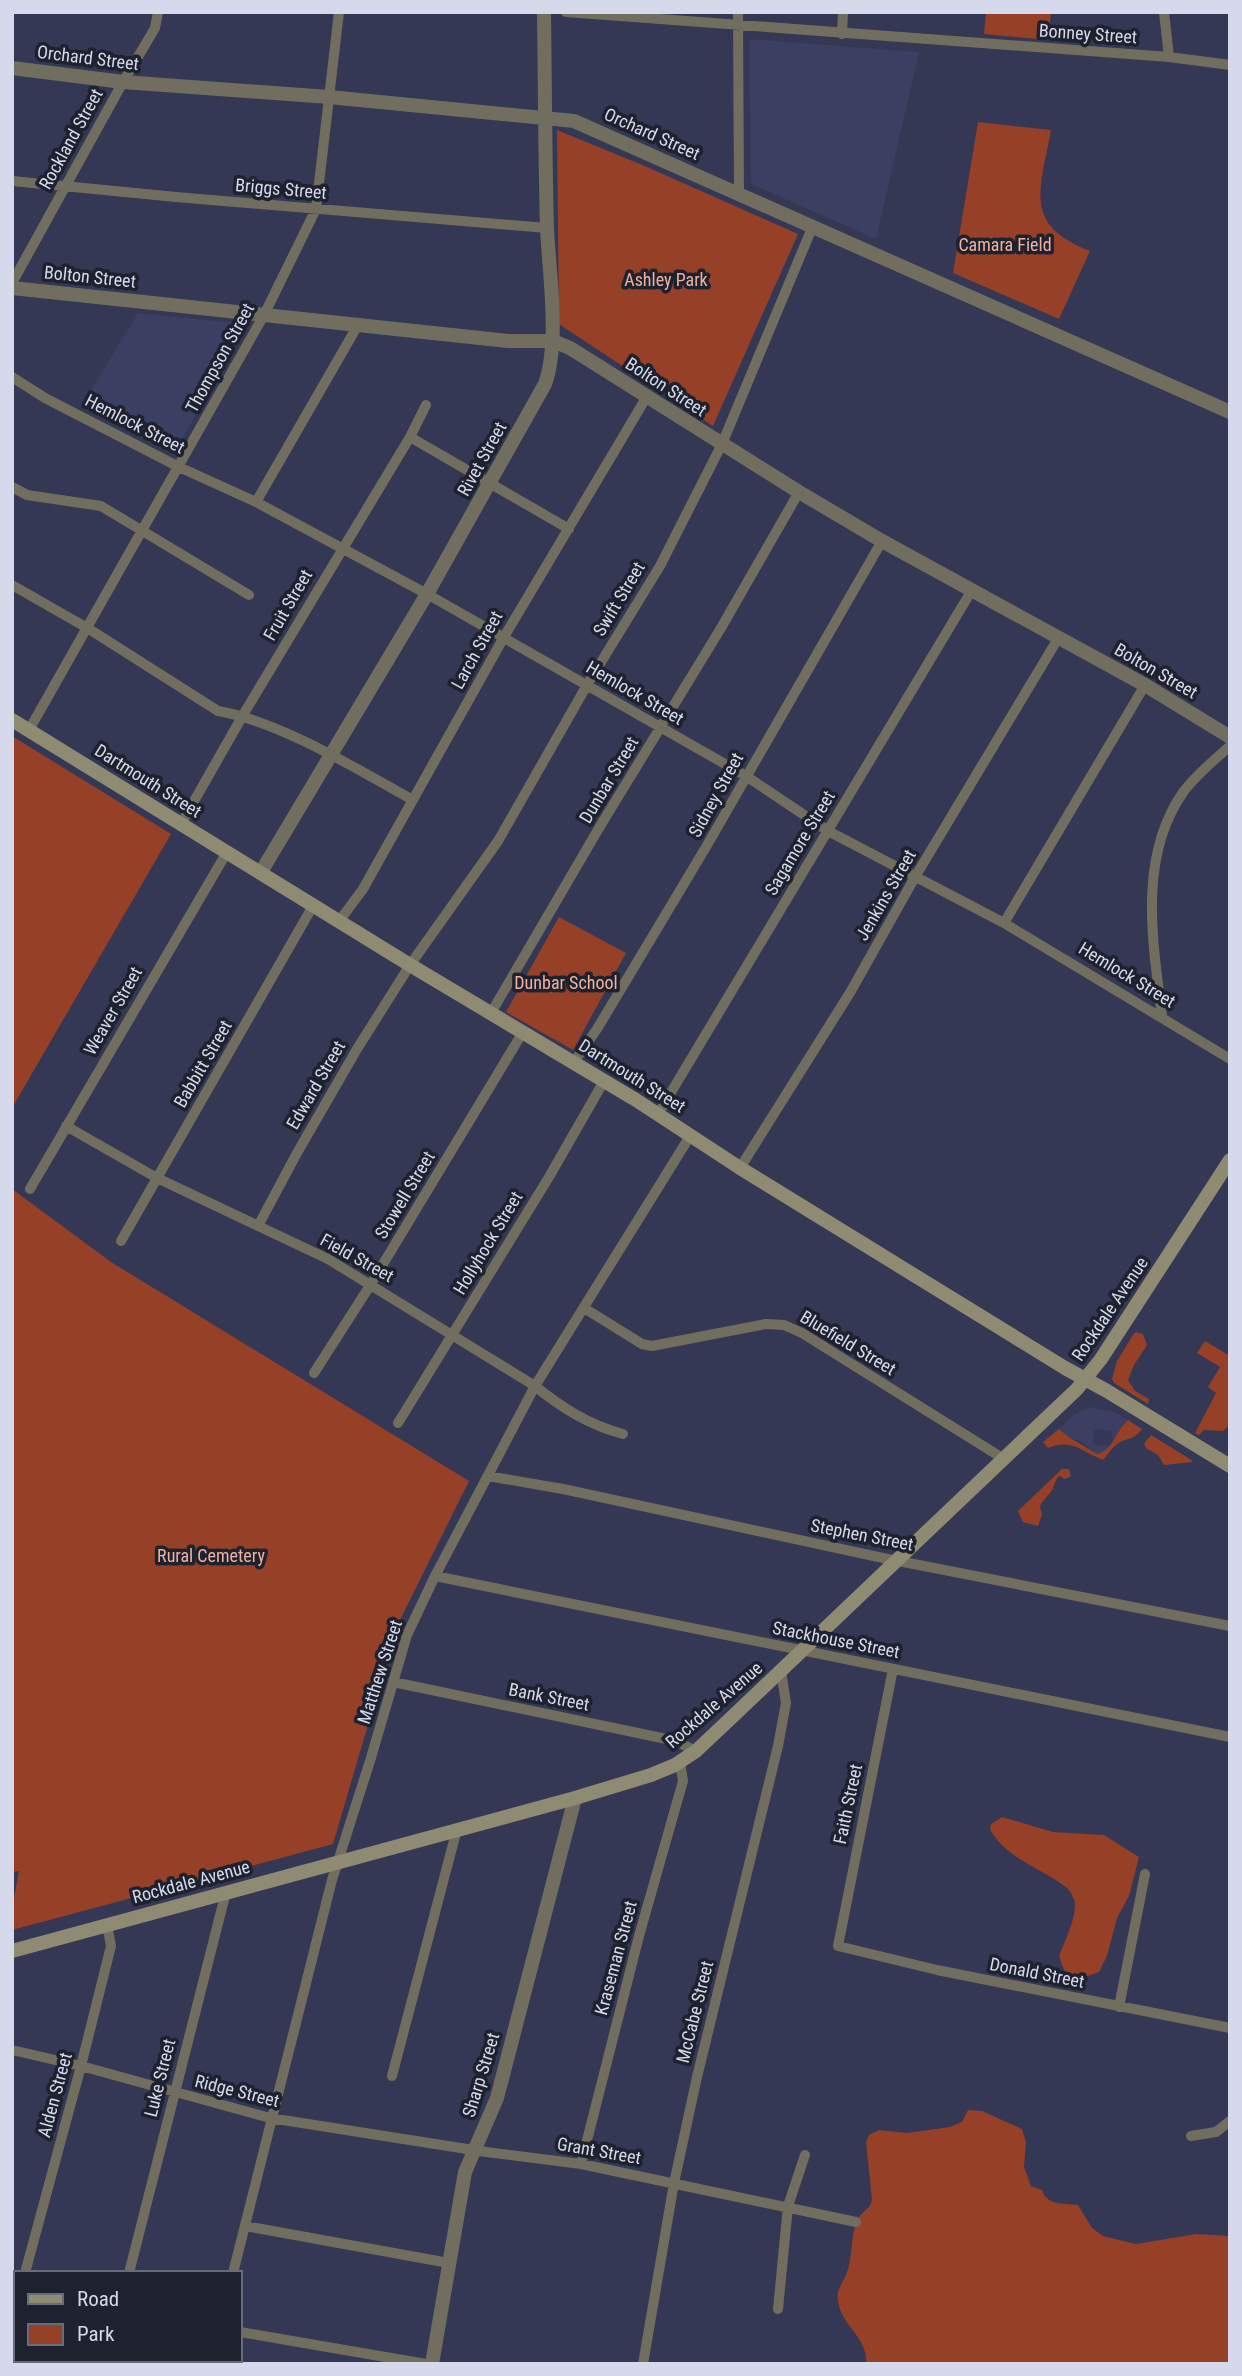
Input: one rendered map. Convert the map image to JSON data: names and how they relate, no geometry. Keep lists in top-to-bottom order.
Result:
{
  "streets": {
    "main road": ["Dartmouth Street", "Rockdale Avenue"],
    "street": [
      "Bonney Street",
      "Orchard Street",
      "Rockland Street",
      "Briggs Street",
      "Bolton Street",
      "Thompson Street",
      "Hemlock Street",
      "Rivet Street",
      "Swift Street",
      "Fruit Street",
      "Larch Street",
      "Dunbar Street",
      "Sidney Street",
      "Sagamore Street",
      "Jenkins Street",
      "Weaver Street",
      "Babbitt Street",
      "Edward Street",
      "Stowell Street",
      "Hollyhock Street",
      "Field Street",
      "Bluefield Street",
      "Stephen Street",
      "Stackhouse Street",
      "Matthew Street",
      "Bank Street",
      "Faith Street",
      "Kraseman Street",
      "Donald Street",
      "McCabe Street",
      "Sharp Street",
      "Luke Street",
      "Ridge Street",
      "Alden Street",
      "Grant Street"
    ]
  },
  "crossings": [
    ["Orchard Street", "Rockland Street"],
    ["Orchard Street", "Thompson Street"],
    ["Orchard Street", "Rivet Street"],
    ["Orchard Street", "Swift Street"],
    ["Rockland Street", "Briggs Street"],
    ["Rockland Street", "Bolton Street"],
    ["Briggs Street", "Thompson Street"],
    ["Briggs Street", "Rivet Street"],
    ["Bolton Street", "Thompson Street"],
    ["Bolton Street", "Rivet Street"],
    ["Bolton Street", "Swift Street"],
    ["Bolton Street", "Larch Street"],
    ["Bolton Street", "Dunbar Street"],
    ["Bolton Street", "Sidney Street"],
    ["Bolton Street", "Sagamore Street"],
    ["Bolton Street", "Jenkins Street"],
    ["Thompson Street", "Hemlock Street"],
    ["Thompson Street", "Dartmouth Street"],
    ["Hemlock Street", "Rivet Street"],
    ["Hemlock Street", "Swift Street"],
    ["Hemlock Street", "Fruit Street"],
    ["Hemlock Street", "Larch Street"],
    ["Hemlock Street", "Dunbar Street"],
    ["Hemlock Street", "Sidney Street"],
    ["Hemlock Street", "Sagamore Street"],
    ["Hemlock Street", "Jenkins Street"],
    ["Rivet Street", "Dartmouth Street"],
    ["Swift Street", "Dartmouth Street"],
    ["Swift Street", "Edward Street"],
    ["Fruit Street", "Dartmouth Street"],
    ["Larch Street", "Dartmouth Street"],
    ["Dunbar Street", "Dartmouth Street"],
    ["Dartmouth Street", "Sidney Street"],
    ["Dartmouth Street", "Sagamore Street"],
    ["Dartmouth Street", "Jenkins Street"],
    ["Dartmouth Street", "Weaver Street"],
    ["Dartmouth Street", "Babbitt Street"],
    ["Dartmouth Street", "Edward Street"],
    ["Dartmouth Street", "Stowell Street"],
    ["Dartmouth Street", "Hollyhock Street"],
    ["Dartmouth Street", "Rockdale Avenue"],
    ["Dartmouth Street", "Matthew Street"],
    ["Weaver Street", "Field Street"],
    ["Babbitt Street", "Field Street"],
    ["Edward Street", "Field Street"],
    ["Stowell Street", "Field Street"],
    ["Hollyhock Street", "Field Street"],
    ["Field Street", "Matthew Street"],
    ["Rockdale Avenue", "Bluefield Street"],
    ["Rockdale Avenue", "Stephen Street"],
    ["Rockdale Avenue", "Stackhouse Street"],
    ["Rockdale Avenue", "Matthew Street"],
    ["Rockdale Avenue", "Bank Street"],
    ["Rockdale Avenue", "Kraseman Street"],
    ["Rockdale Avenue", "McCabe Street"],
    ["Rockdale Avenue", "Sharp Street"],
    ["Rockdale Avenue", "Luke Street"],
    ["Rockdale Avenue", "Alden Street"],
    ["Bluefield Street", "Matthew Street"],
    ["Stephen Street", "Matthew Street"],
    ["Stackhouse Street", "Matthew Street"],
    ["Stackhouse Street", "Faith Street"],
    ["Matthew Street", "Bank Street"],
    ["Matthew Street", "Ridge Street"],
    ["Faith Street", "Donald Street"],
    ["Kraseman Street", "Grant Street"],
    ["McCabe Street", "Grant Street"],
    ["Sharp Street", "Grant Street"],
    ["Luke Street", "Ridge Street"],
    ["Ridge Street", "Alden Street"],
    ["Ridge Street", "Grant Street"]
  ],
  "parks": [
    "Camara Field",
    "Ashley Park",
    "Dunbar School",
    "Rural Cemetery"
  ],
  "legend": ["Road", "Park"]
}
